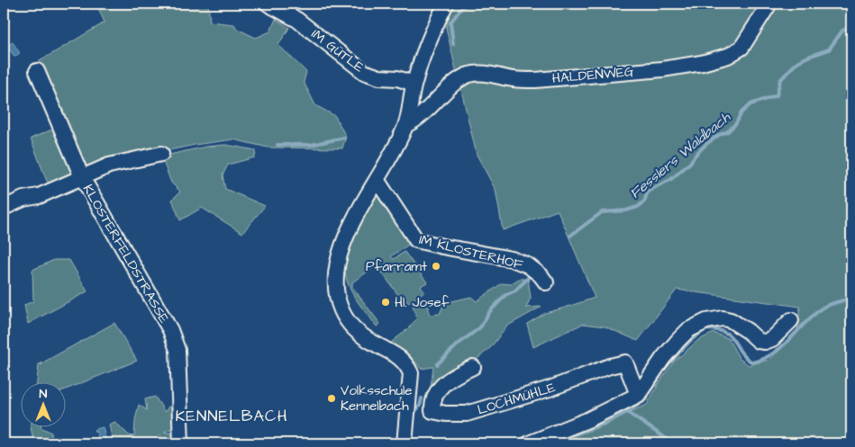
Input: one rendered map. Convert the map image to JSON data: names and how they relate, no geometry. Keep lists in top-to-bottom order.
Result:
{
  "streets": {
    "street": [
      "IM GÜTLE",
      "HALDENWEG",
      "IM KLOSTERHOF",
      "KLOSTERFELDSTRASSE",
      "LOCHMÜHLE"
    ]
  },
  "districts": ["KENNELBACH"],
  "water": ["Fesslers Waldbach"],
  "places": ["Pfarramt", "Hl. Josef", "Volksschule Kennelbach"],
  "north": "top"
}
